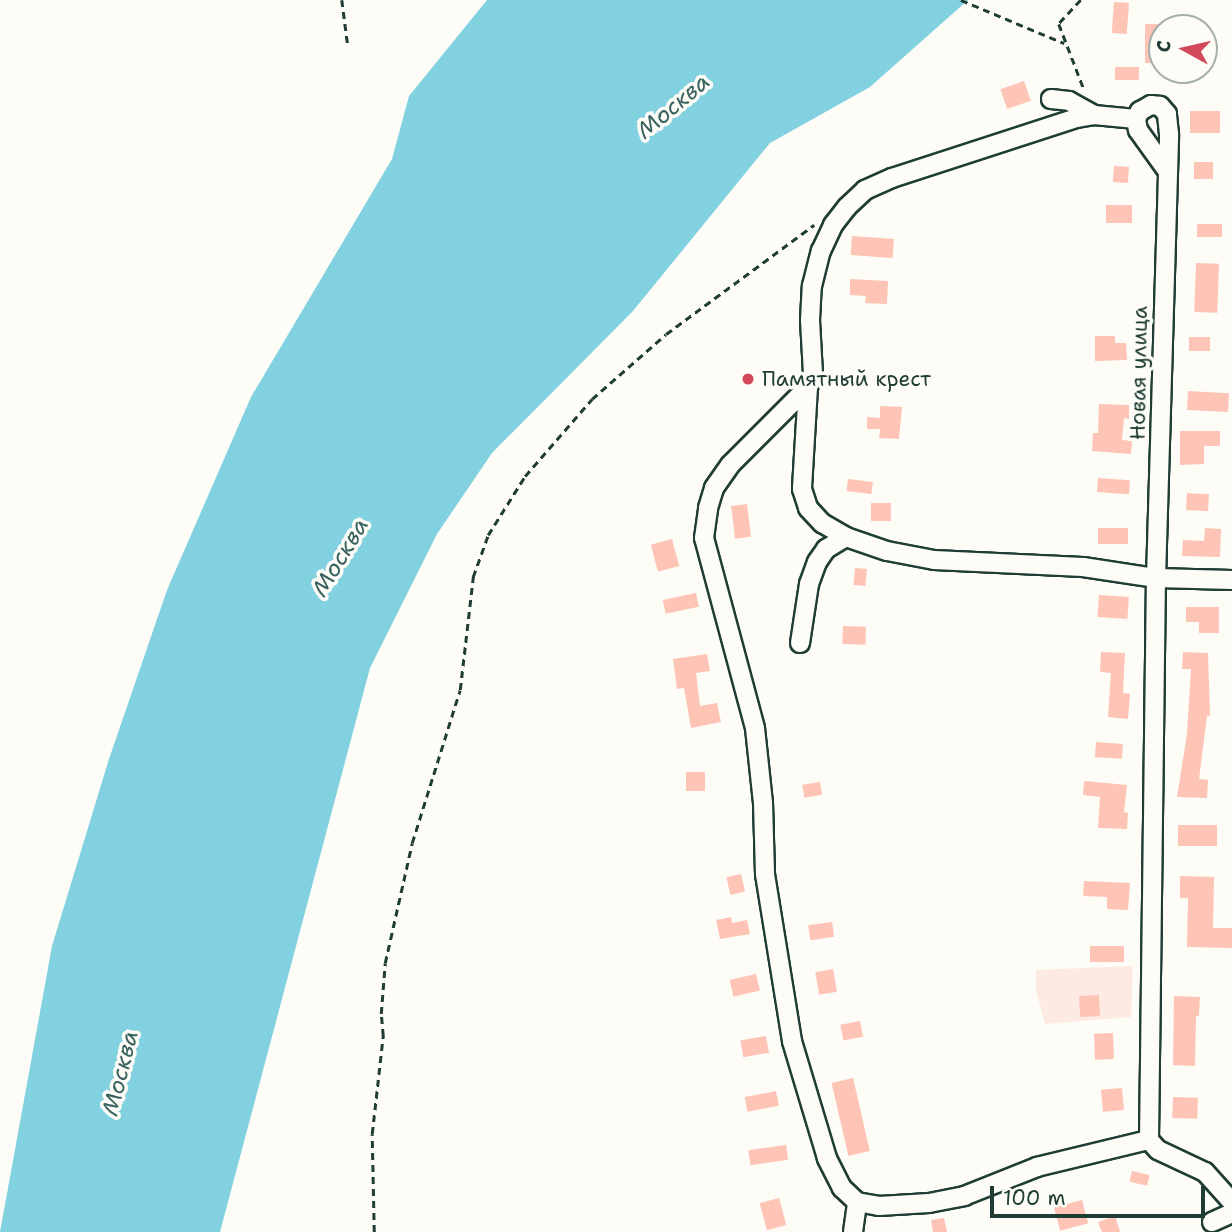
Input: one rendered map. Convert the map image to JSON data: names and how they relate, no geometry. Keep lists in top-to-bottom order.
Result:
{
  "streets": {
    "street": ["Новая улица"]
  },
  "water": ["Москва"],
  "places": ["Памятный крест"],
  "scale_bar": "100 m",
  "north": "left"
}
